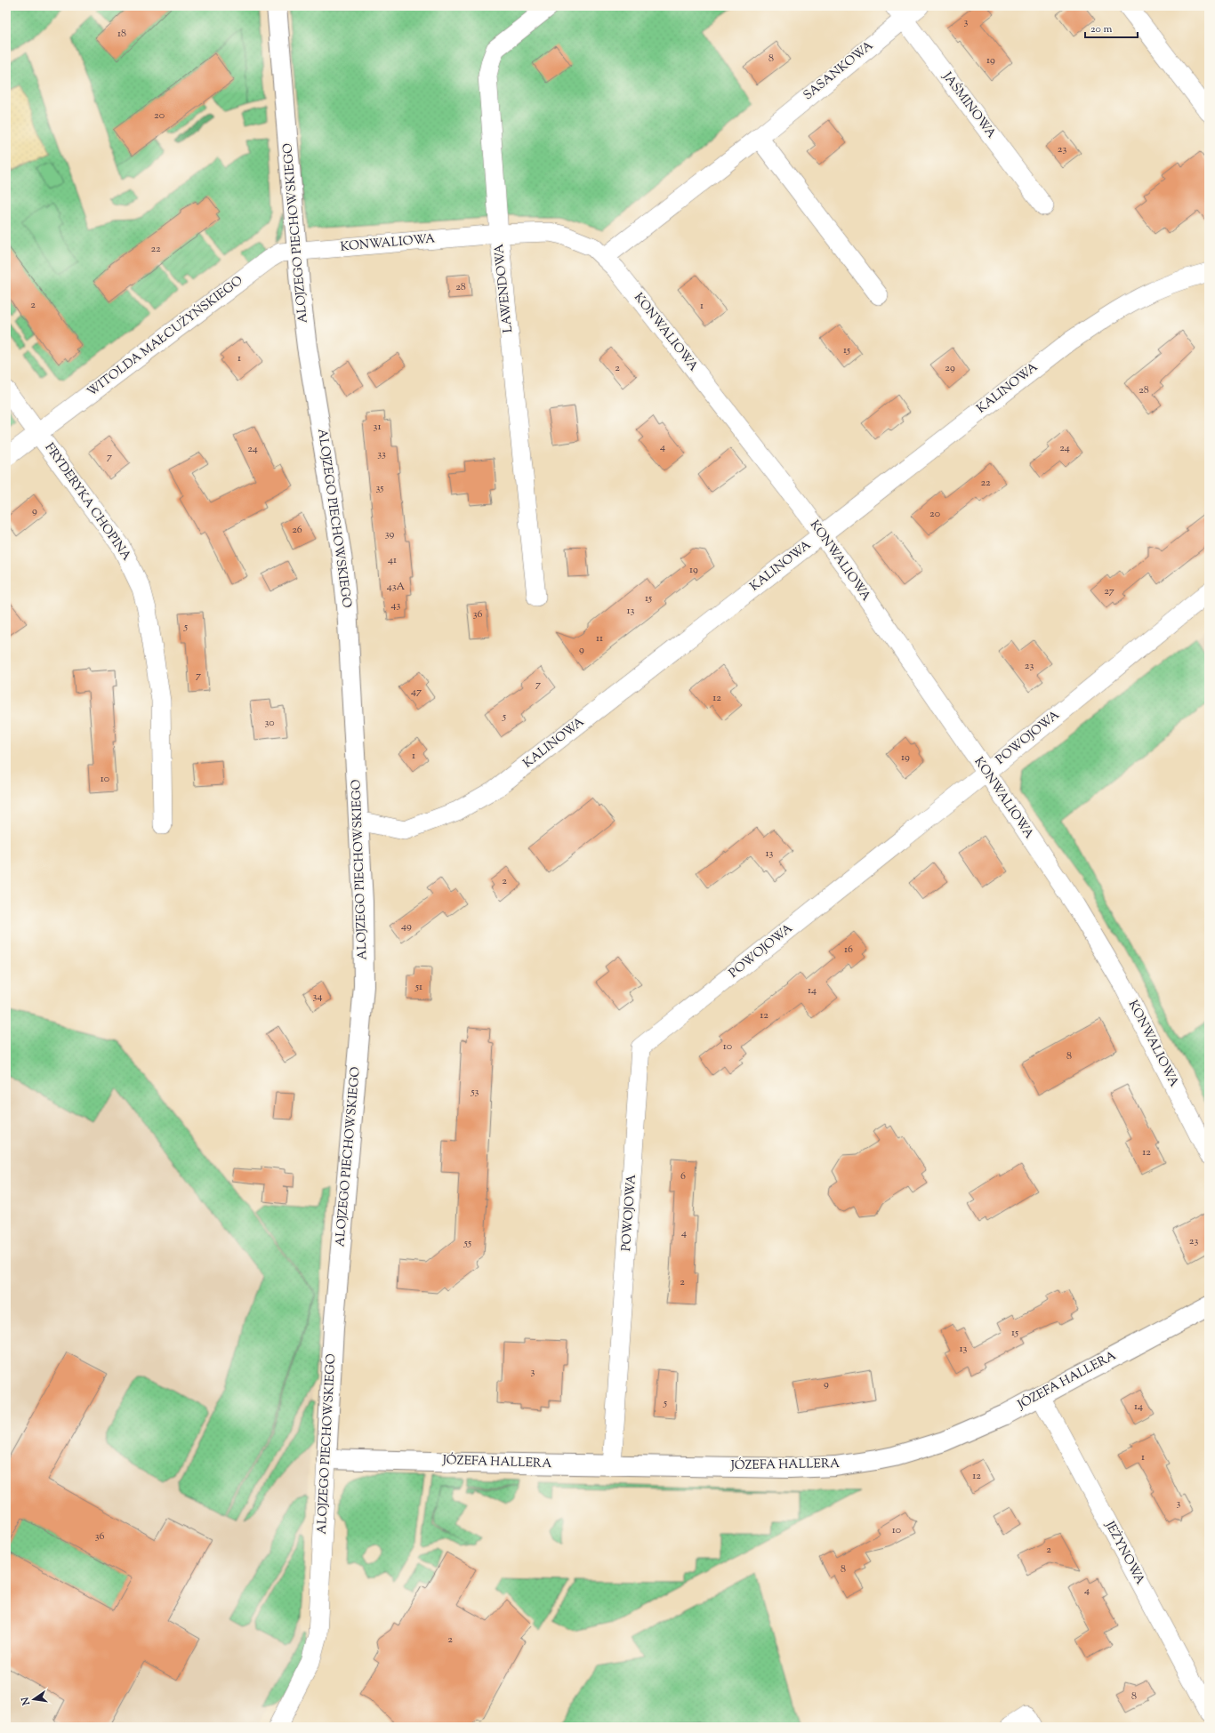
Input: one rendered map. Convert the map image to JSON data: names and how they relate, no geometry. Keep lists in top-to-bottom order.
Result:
{
  "streets": {
    "street": [
      "SASANKOWA",
      "JAŚMINOWA",
      "ALOJZEGO PIECHOWSKIEGO",
      "KONWALIOWA",
      "LAWENDOWA",
      "WITOLDA MAŁCUŻYŃSKIEGO",
      "KALINOWA",
      "FRYDERYKA CHOPINA",
      "POWOJOWA",
      "JÓZEFA HALLERA",
      "JEŻYNOWA"
    ]
  },
  "crossings": [
    ["SASANKOWA", "JAŚMINOWA"],
    ["SASANKOWA", "KONWALIOWA"],
    ["ALOJZEGO PIECHOWSKIEGO", "KONWALIOWA"],
    ["ALOJZEGO PIECHOWSKIEGO", "WITOLDA MAŁCUŻYŃSKIEGO"],
    ["ALOJZEGO PIECHOWSKIEGO", "KALINOWA"],
    ["ALOJZEGO PIECHOWSKIEGO", "JÓZEFA HALLERA"],
    ["KONWALIOWA", "LAWENDOWA"],
    ["KONWALIOWA", "WITOLDA MAŁCUŻYŃSKIEGO"],
    ["KONWALIOWA", "KALINOWA"],
    ["KONWALIOWA", "POWOJOWA"],
    ["WITOLDA MAŁCUŻYŃSKIEGO", "FRYDERYKA CHOPINA"],
    ["POWOJOWA", "JÓZEFA HALLERA"],
    ["JÓZEFA HALLERA", "JEŻYNOWA"]
  ],
  "house_numbers": [
    "3",
    "18",
    "8",
    "19",
    "20",
    "23",
    "22",
    "28",
    "2",
    "1",
    "15",
    "1",
    "2",
    "29",
    "28",
    "31",
    "4",
    "24",
    "24",
    "33",
    "7",
    "22",
    "35",
    "9",
    "20",
    "26",
    "39",
    "41",
    "19",
    "43A",
    "27",
    "15",
    "43",
    "13",
    "36",
    "5",
    "11",
    "9",
    "23",
    "7",
    "7",
    "47",
    "12",
    "5",
    "30",
    "1",
    "19",
    "10",
    "13",
    "2",
    "49",
    "16",
    "51",
    "14",
    "34",
    "12",
    "10",
    "8",
    "53",
    "12",
    "6",
    "4",
    "23",
    "55",
    "2",
    "15",
    "13",
    "3",
    "9",
    "5",
    "14",
    "1",
    "12",
    "3",
    "10",
    "36",
    "2",
    "8",
    "4",
    "2",
    "8"
  ],
  "scale_bar": "20 m",
  "north": "left"
}
